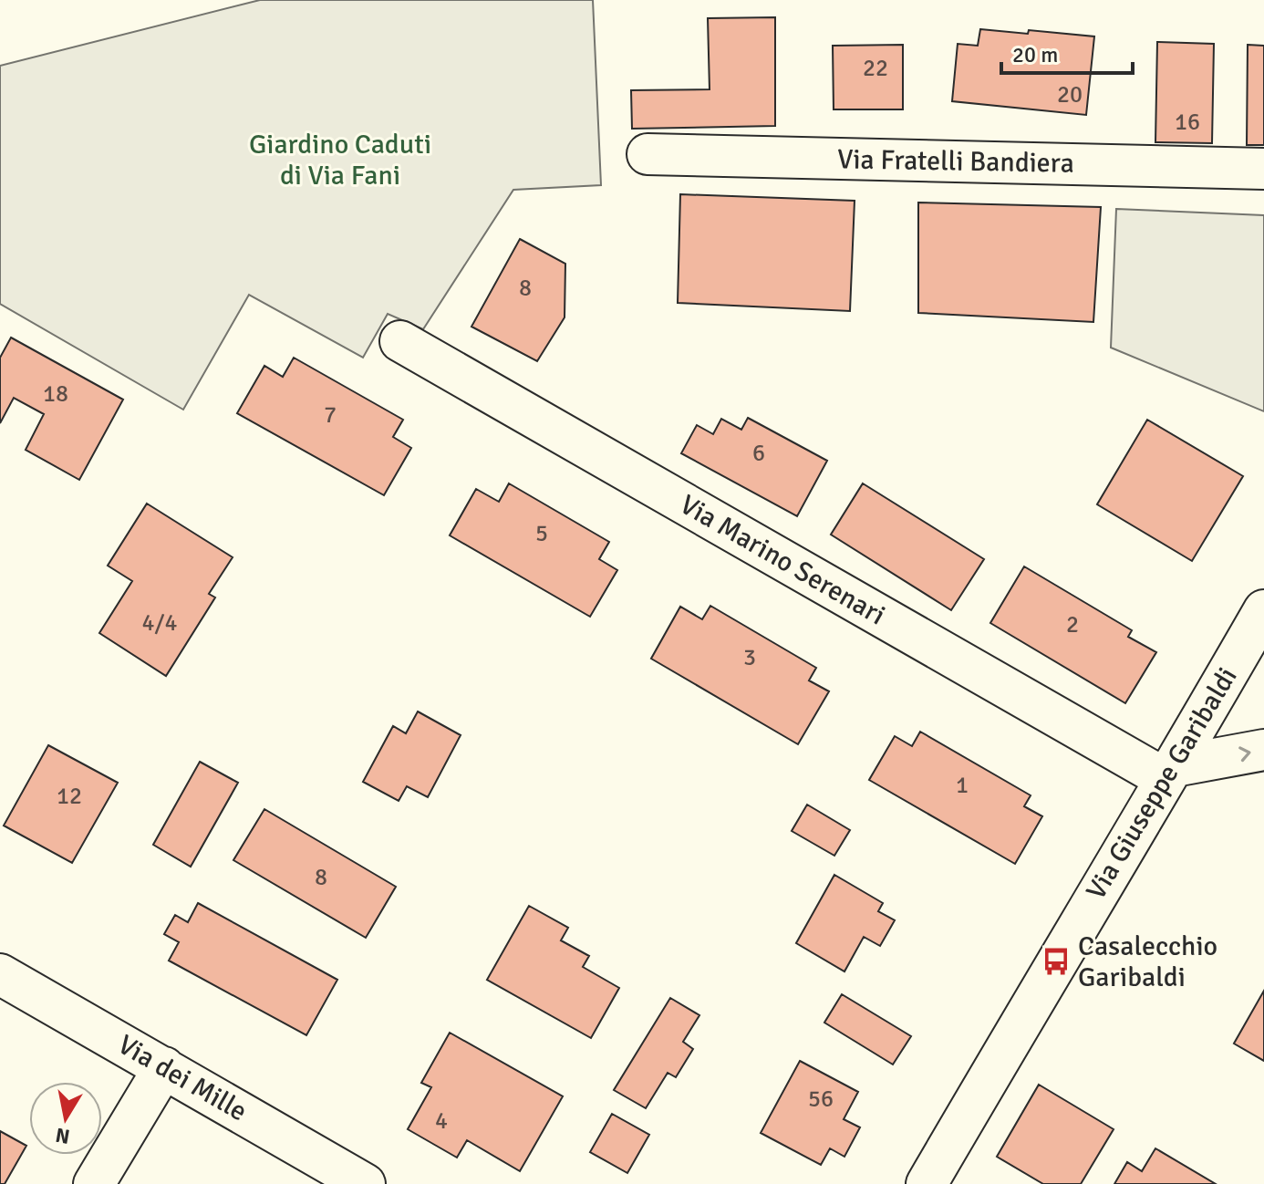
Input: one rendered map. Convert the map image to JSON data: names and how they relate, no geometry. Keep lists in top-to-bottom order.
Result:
{
  "streets": {
    "street": [
      "Via Fratelli Bandiera",
      "Via Marino Serenari",
      "Via Giuseppe Garibaldi",
      "Via dei Mille"
    ]
  },
  "crossings": [
    ["Via Marino Serenari", "Via Giuseppe Garibaldi"]
  ],
  "parks": ["Giardino Caduti di Via Fani"],
  "places": {
    "bus stop": ["Casalecchio Garibaldi"]
  },
  "house_numbers": [
    "22",
    "20",
    "16",
    "8",
    "18",
    "7",
    "6",
    "5",
    "4/4",
    "2",
    "3",
    "1",
    "12",
    "8",
    "56",
    "4"
  ],
  "scale_bar": "20 m",
  "north": "bottom"
}
